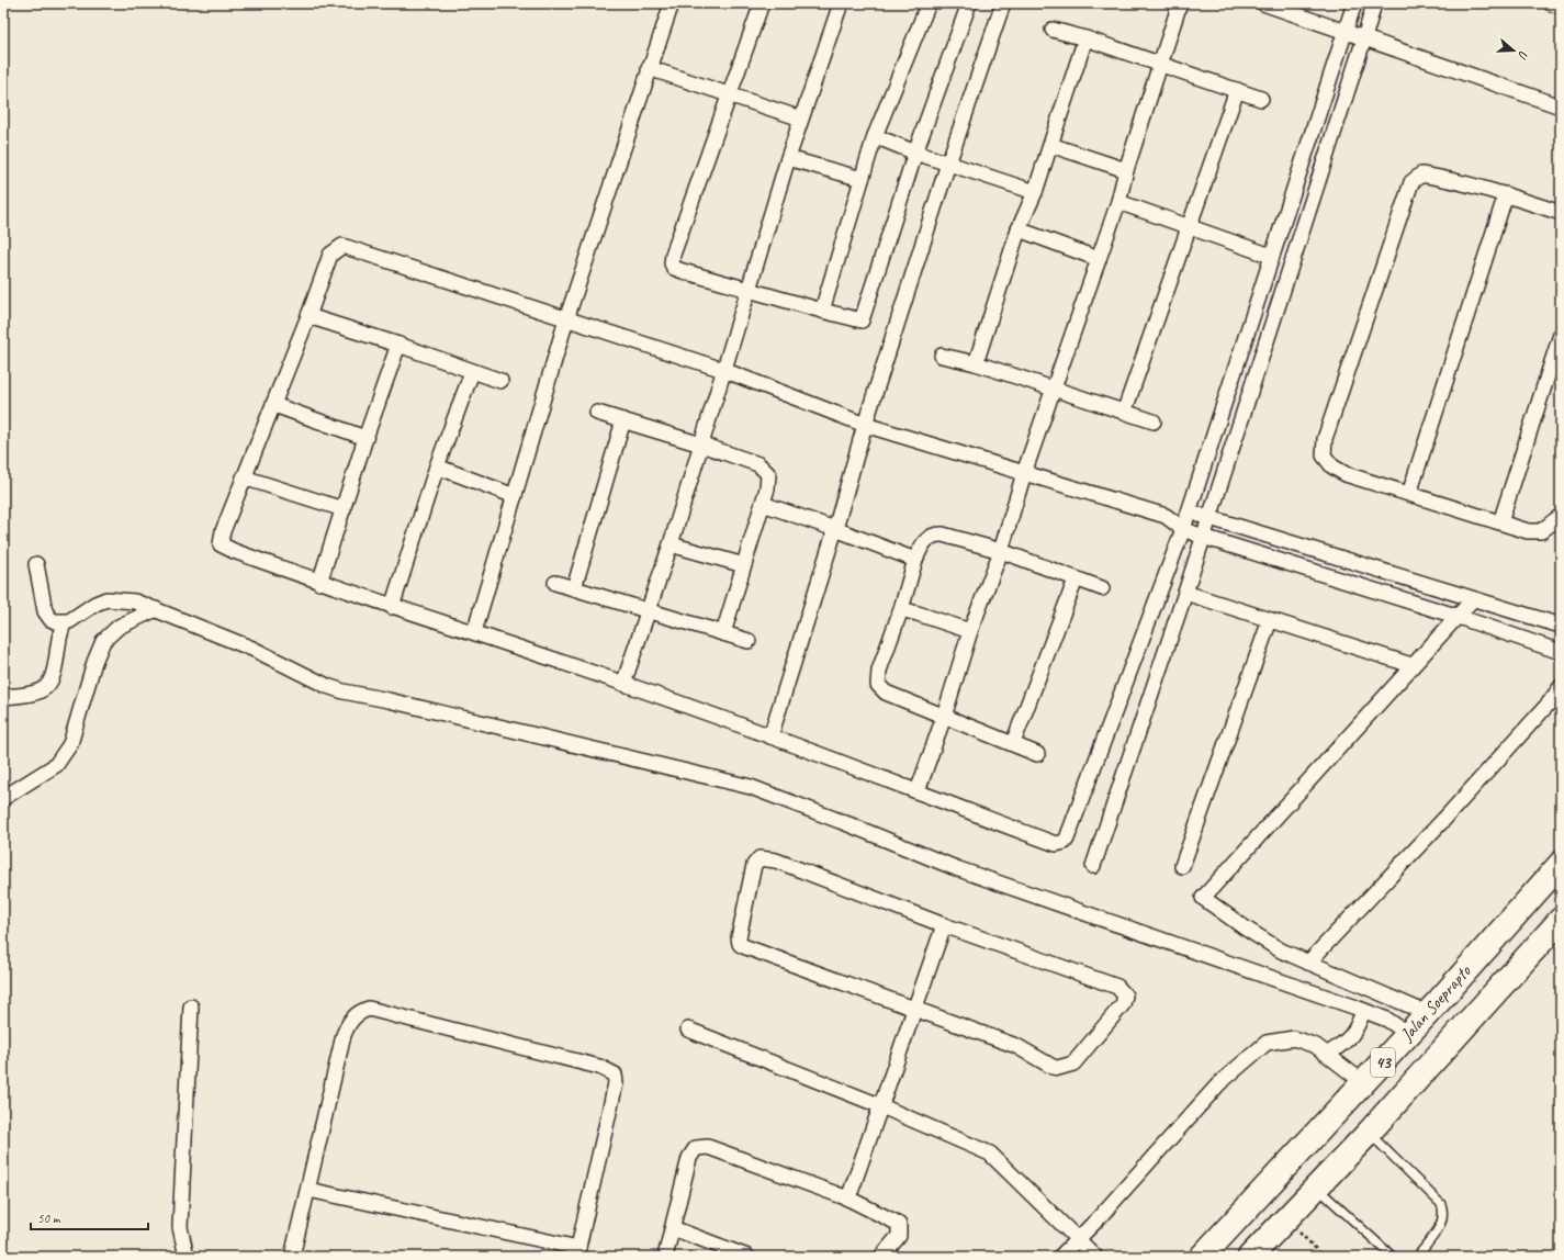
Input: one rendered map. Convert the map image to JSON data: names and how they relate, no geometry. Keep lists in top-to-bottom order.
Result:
{
  "streets": {
    "highway": ["Jalan Soeprapto", "43"]
  },
  "scale_bar": "50 m",
  "north": "right"
}
